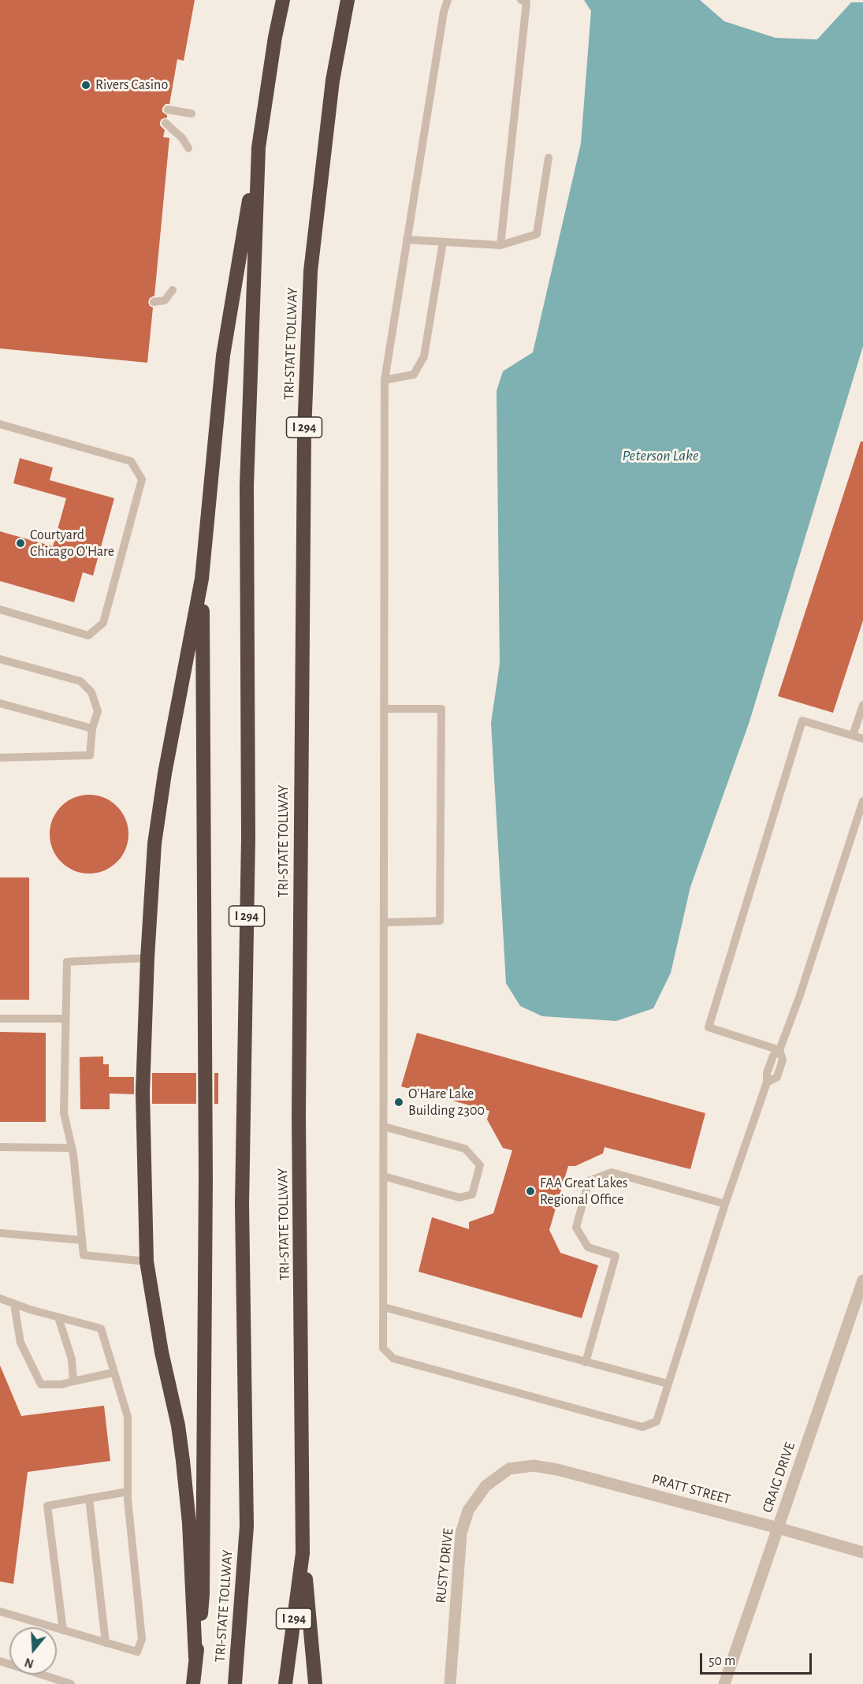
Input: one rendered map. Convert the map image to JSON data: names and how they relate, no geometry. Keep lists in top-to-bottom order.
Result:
{
  "streets": {
    "highway": ["TRI-STATE TOLLWAY", "I 294"],
    "street": ["CRAIG DRIVE", "PRATT STREET", "RUSTY DRIVE"]
  },
  "crossings": [
    ["CRAIG DRIVE", "PRATT STREET"],
    ["PRATT STREET", "RUSTY DRIVE"]
  ],
  "water": ["Peterson Lake"],
  "places": [
    "Rivers Casino",
    "Courtyard Chicago O'Hare",
    "O'Hare Lake Building 2300",
    "FAA Great Lakes Regional Office"
  ],
  "scale_bar": "50 m",
  "north": "bottom"
}
